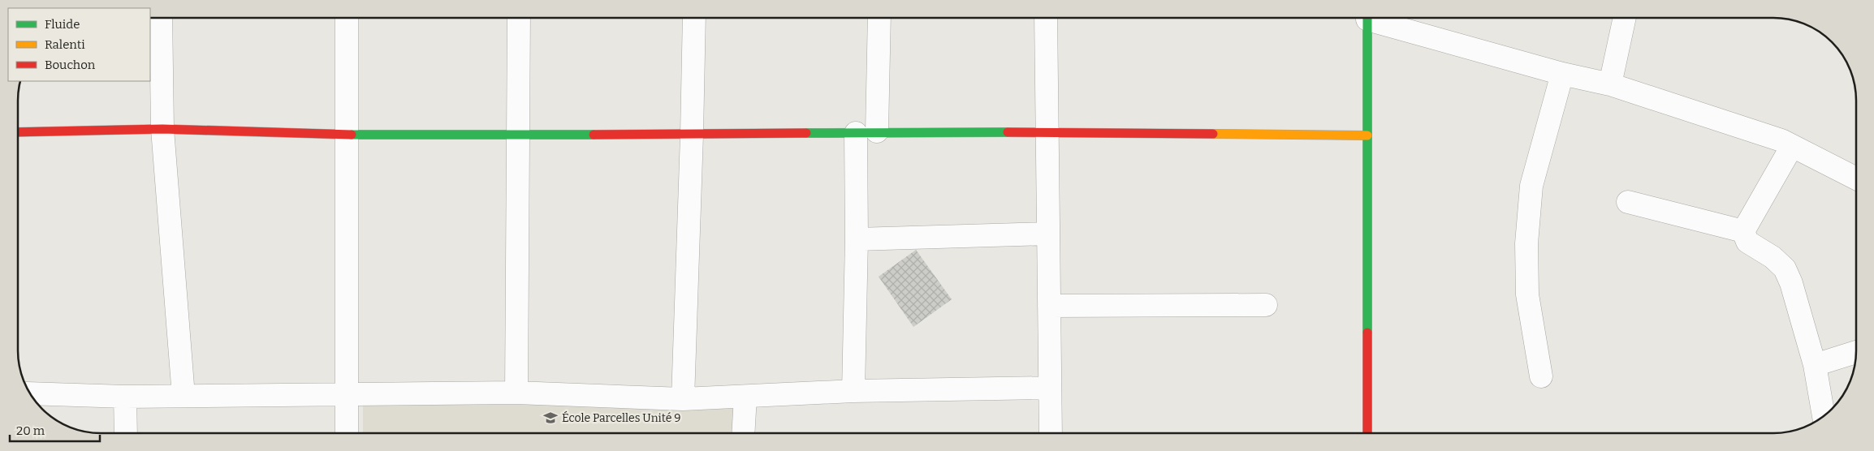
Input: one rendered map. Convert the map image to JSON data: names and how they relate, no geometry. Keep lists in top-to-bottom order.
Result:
{
  "places": {
    "school or university": ["École Parcelles Unité 9"]
  },
  "legend": ["Fluide", "Ralenti", "Bouchon"],
  "scale_bar": "20 m"
}
